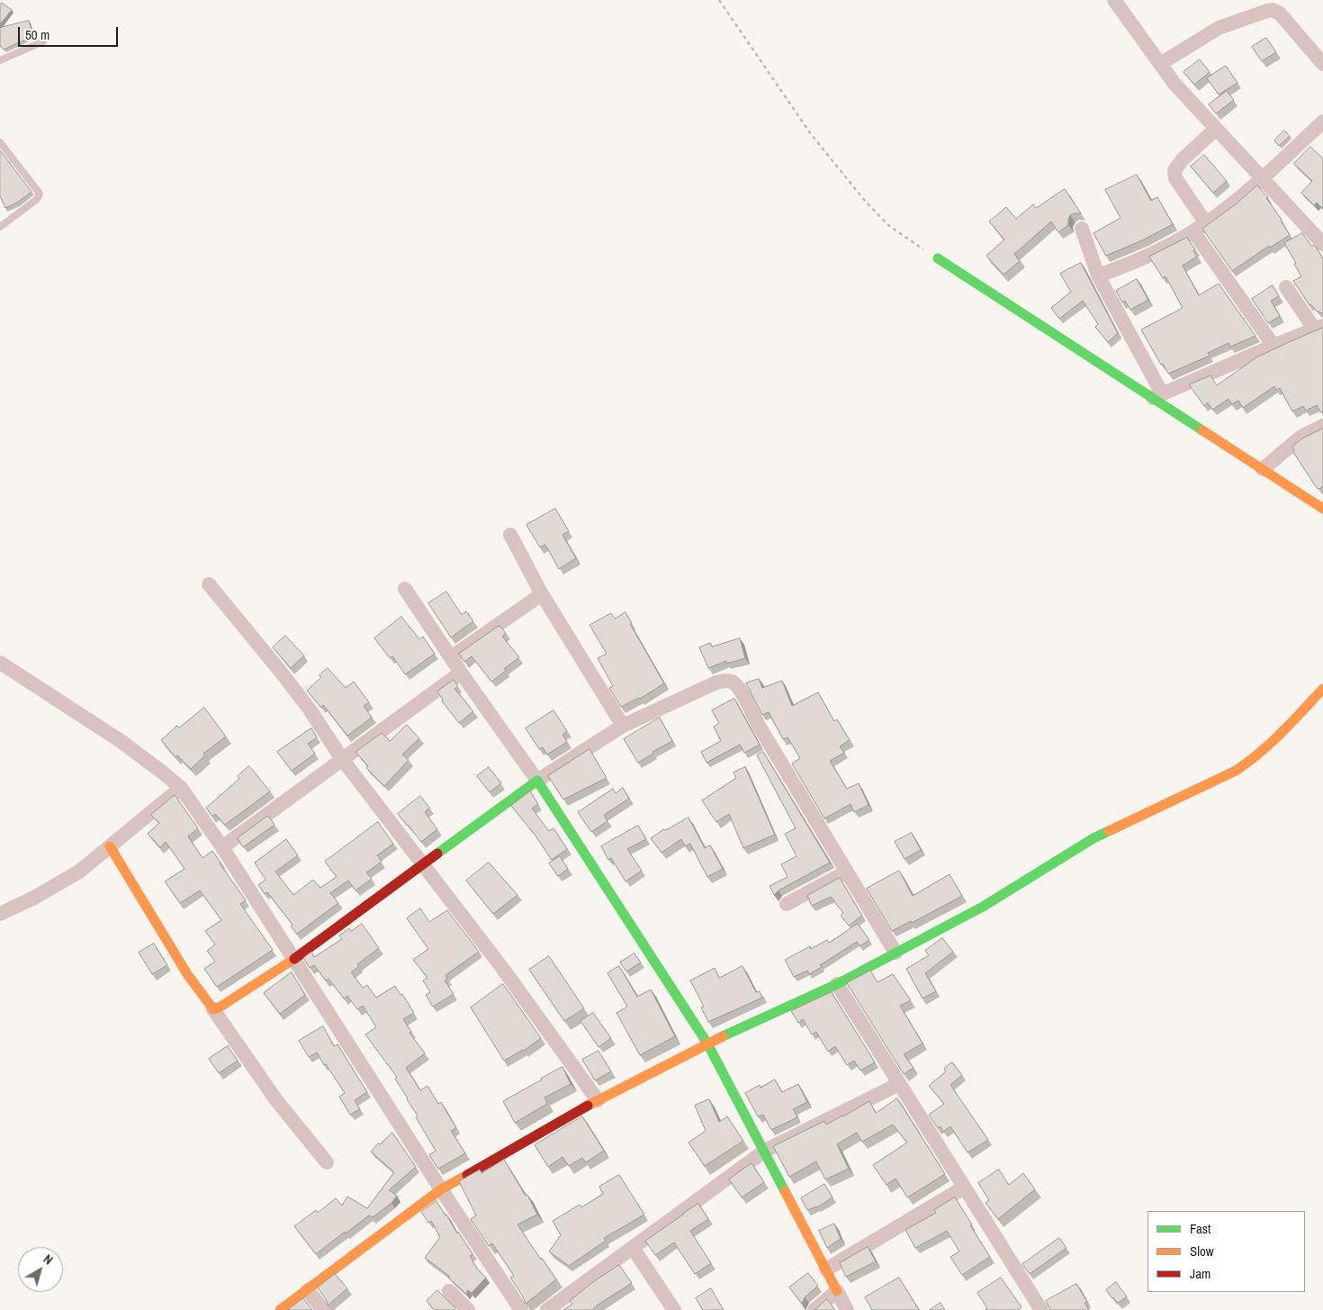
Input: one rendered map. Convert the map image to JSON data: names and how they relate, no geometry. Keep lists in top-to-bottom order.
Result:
{
  "legend": ["Fast", "Slow", "Jam"],
  "scale_bar": "50 m",
  "north": "top right"
}
